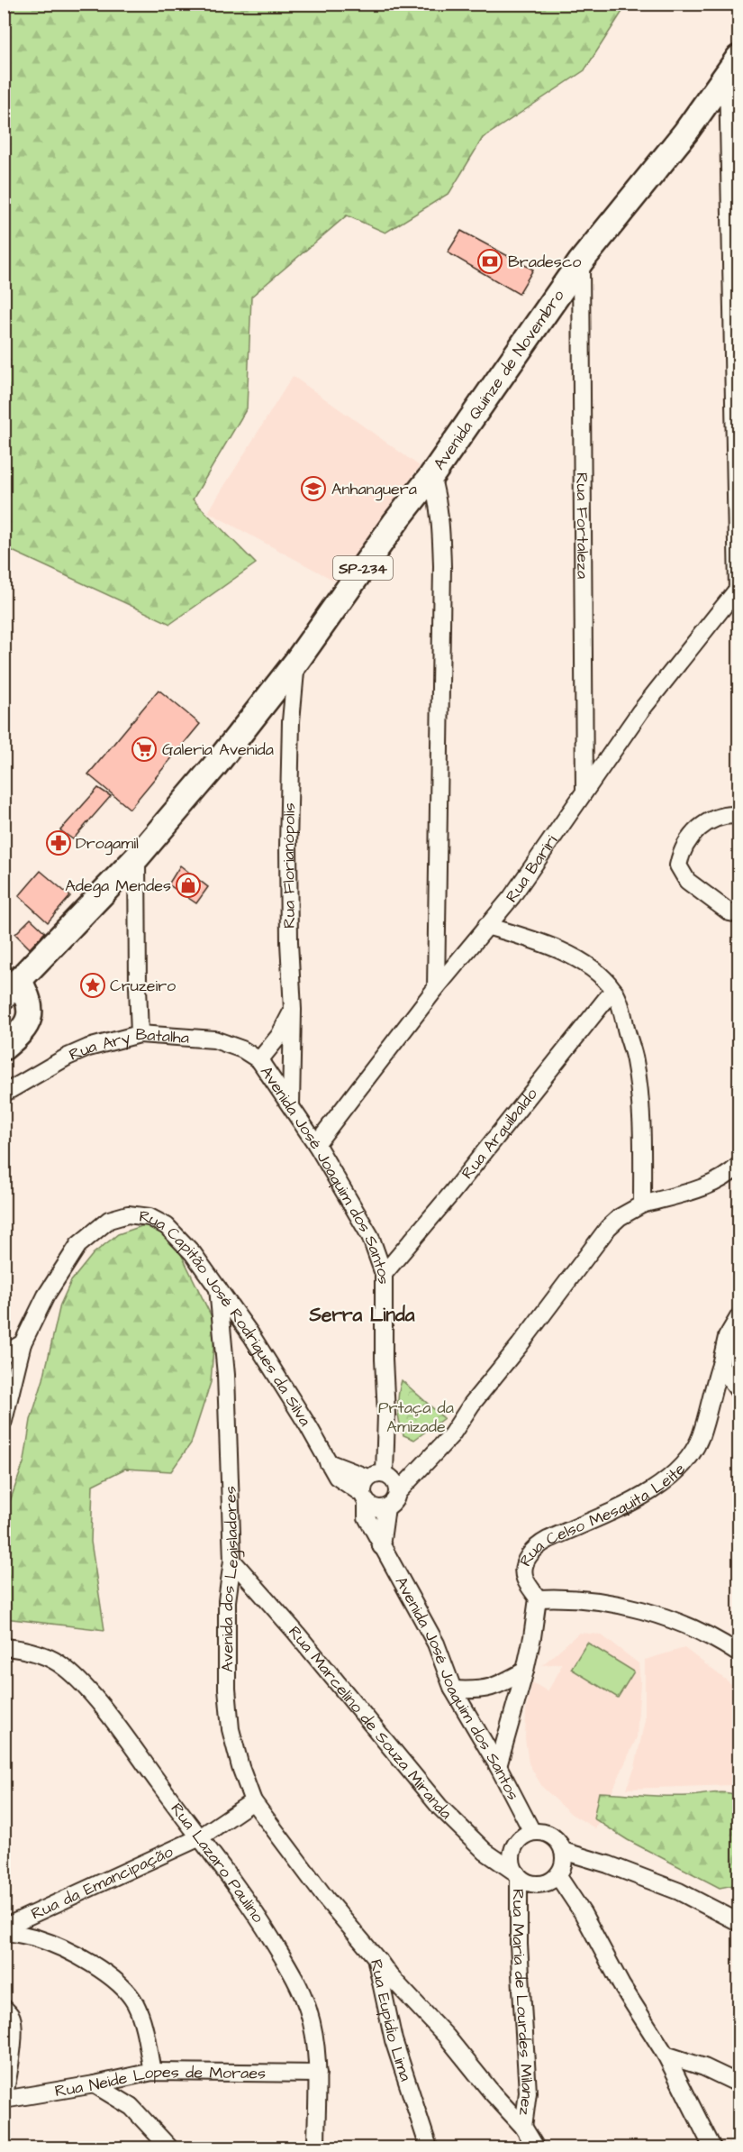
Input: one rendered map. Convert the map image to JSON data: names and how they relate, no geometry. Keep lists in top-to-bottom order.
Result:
{
  "streets": {
    "main road": ["Avenida Quinze de Novembro", "SP-234"],
    "street": [
      "Rua Fortaleza",
      "Rua Florianópolis",
      "Rua Bariri",
      "Rua Ary Batalha",
      "Rua Arquibaldo",
      "Avenida José Joaquim dos Santos",
      "Rua Capitão José Rodrigues da Silva",
      "Rua Celso Mesquita Leite",
      "Avenida dos Legisladores",
      "Rua Marcelino de Souza Miranda",
      "Rua Lazaro Paulino",
      "Rua da Emancipação",
      "Rua Maria de Lourdes Milanez",
      "Rua Eupídio Lima",
      "Rua Neide Lopes de Moraes"
    ]
  },
  "crossings": [
    ["Avenida Quinze de Novembro", "Rua Fortaleza"],
    ["Avenida Quinze de Novembro", "Rua Florianópolis"],
    ["Rua Fortaleza", "Rua Bariri"],
    ["Rua Florianópolis", "Avenida José Joaquim dos Santos"],
    ["Rua Bariri", "Avenida José Joaquim dos Santos"],
    ["Rua Ary Batalha", "Avenida José Joaquim dos Santos"],
    ["Rua Arquibaldo", "Avenida José Joaquim dos Santos"],
    ["Avenida José Joaquim dos Santos", "Rua Capitão José Rodrigues da Silva"],
    ["Avenida José Joaquim dos Santos", "Rua Celso Mesquita Leite"],
    ["Avenida José Joaquim dos Santos", "Rua Marcelino de Souza Miranda"],
    ["Avenida José Joaquim dos Santos", "Rua Maria de Lourdes Milanez"],
    ["Rua Capitão José Rodrigues da Silva", "Avenida dos Legisladores"],
    ["Avenida dos Legisladores", "Rua Marcelino de Souza Miranda"],
    ["Avenida dos Legisladores", "Rua Eupídio Lima"],
    ["Rua Marcelino de Souza Miranda", "Rua Maria de Lourdes Milanez"],
    ["Rua Lazaro Paulino", "Rua da Emancipação"],
    ["Rua Lazaro Paulino", "Rua Neide Lopes de Moraes"]
  ],
  "districts": ["Serra Linda"],
  "parks": ["Prtaça da Amizade"],
  "places": {
    "bank": ["Bradesco"],
    "school or university": ["Anhanguera"],
    "supermarket": ["Galeria Avenida"],
    "pharmacy": ["Drogamil"],
    "shop": ["Adega Mendes"],
    "place": ["Cruzeiro"]
  }
}
